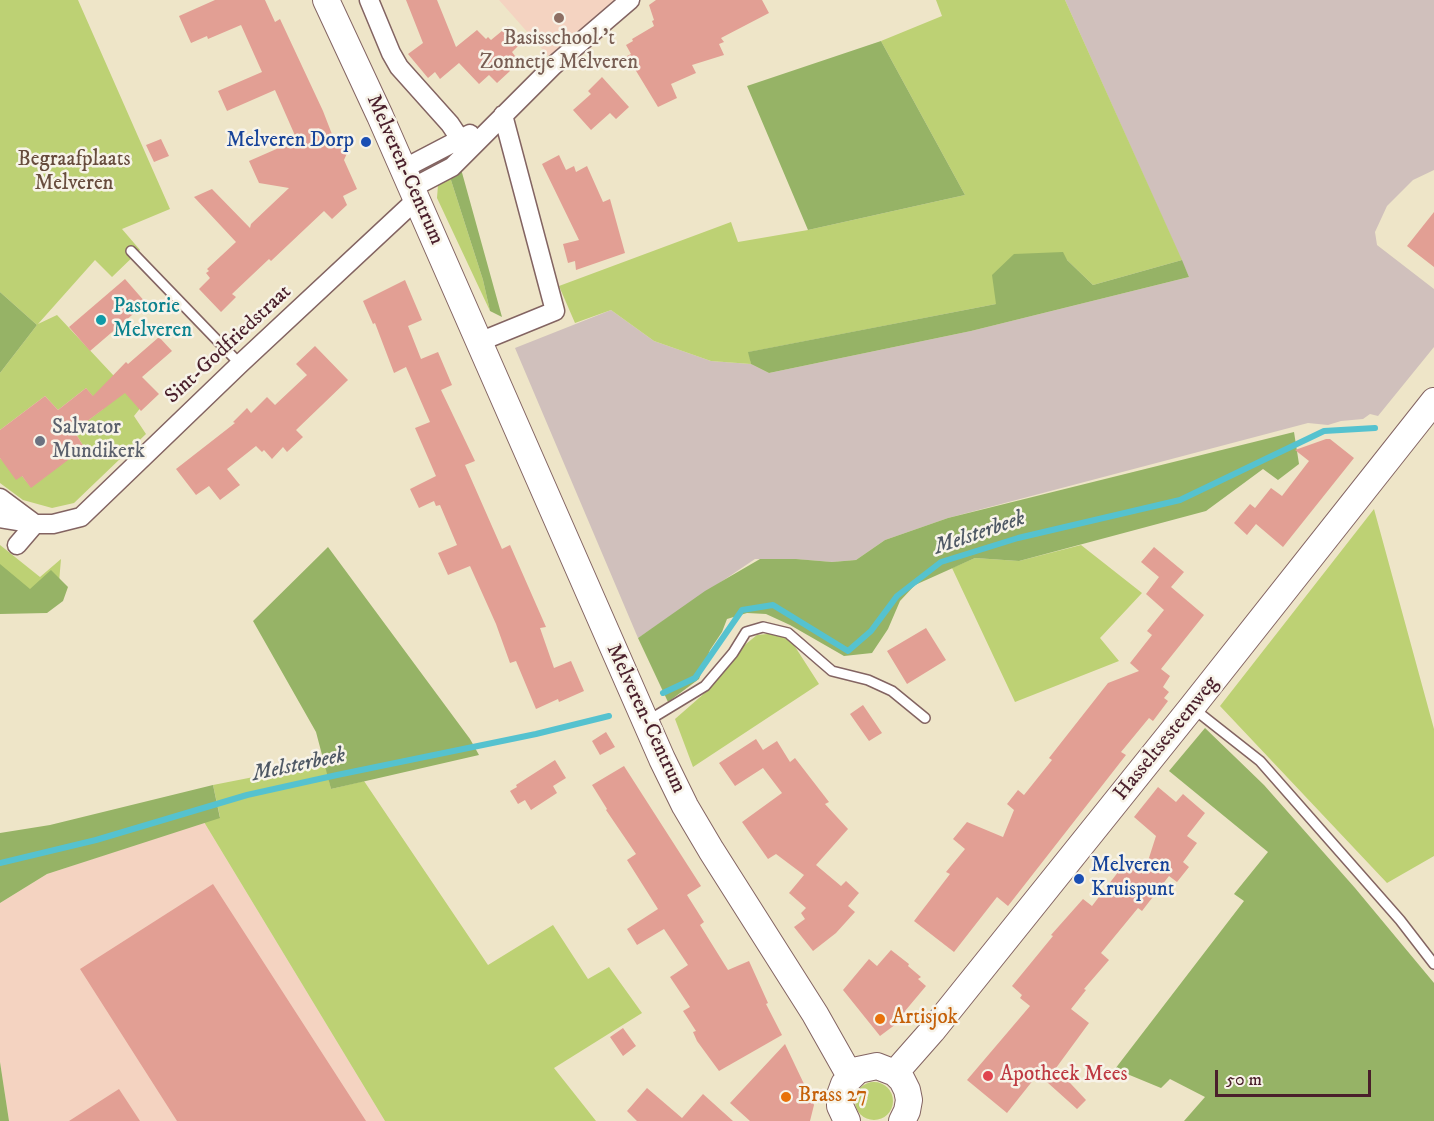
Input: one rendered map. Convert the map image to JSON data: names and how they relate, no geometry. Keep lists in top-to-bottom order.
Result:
{
  "streets": {
    "main road": ["Melveren-Centrum", "Hasseltsesteenweg"],
    "street": ["Sint-Godfriedstraat"]
  },
  "crossings": [
    ["Melveren-Centrum", "Sint-Godfriedstraat"]
  ],
  "water": ["Melsterbeek"],
  "parks": ["Begraafplaats Melveren"],
  "places": [
    "Basisschool 't Zonnetje Melveren",
    "Melveren Dorp",
    "Pastorie Melveren",
    "Salvator Mundikerk",
    "Melveren Kruispunt",
    "Artisjok",
    "Apotheek Mees",
    "Brass 27"
  ],
  "scale_bar": "50 m"
}
